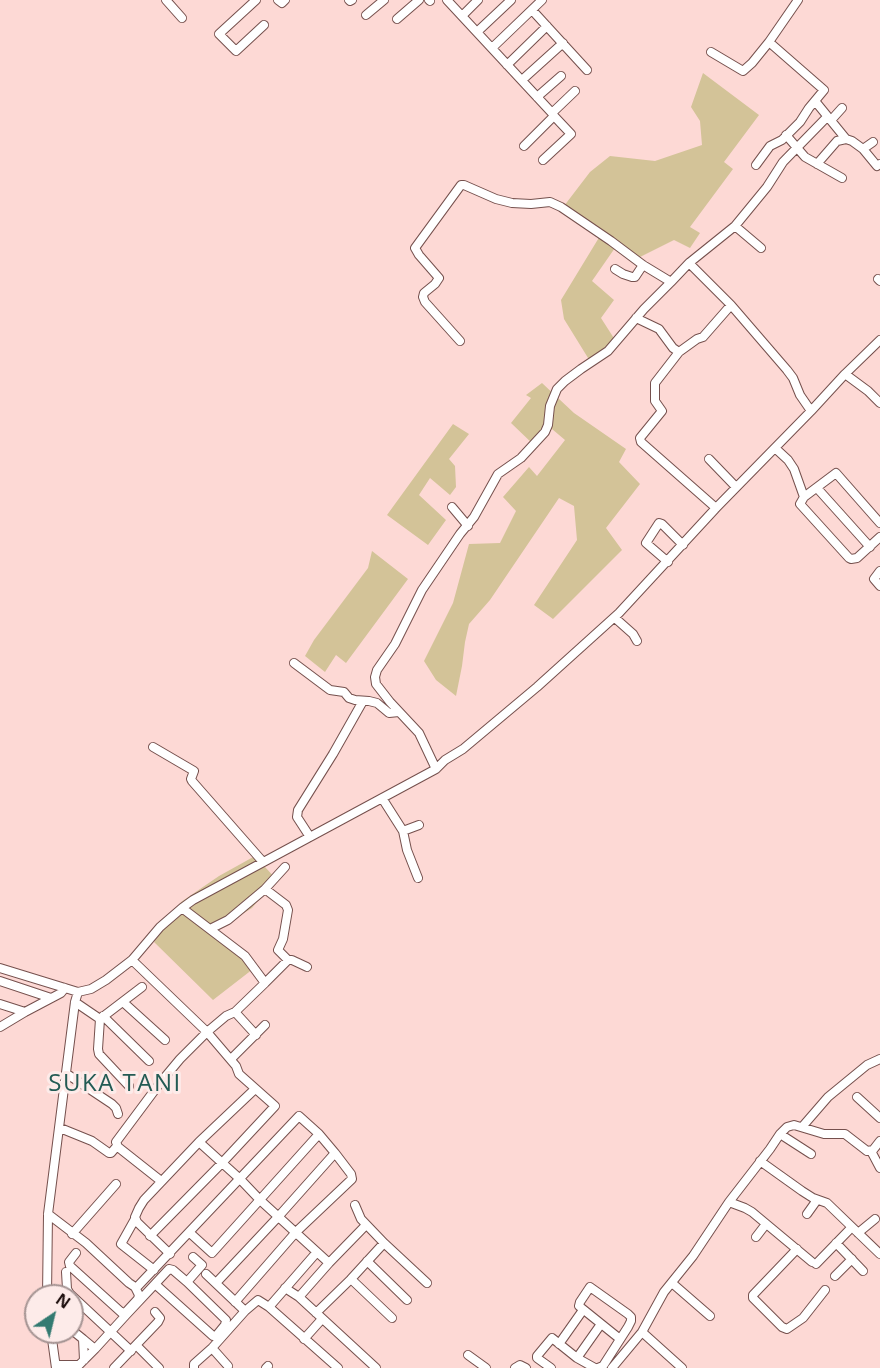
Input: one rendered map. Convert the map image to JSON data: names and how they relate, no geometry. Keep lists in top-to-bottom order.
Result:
{
  "districts": ["SUKA TANI"],
  "north": "top right"
}
